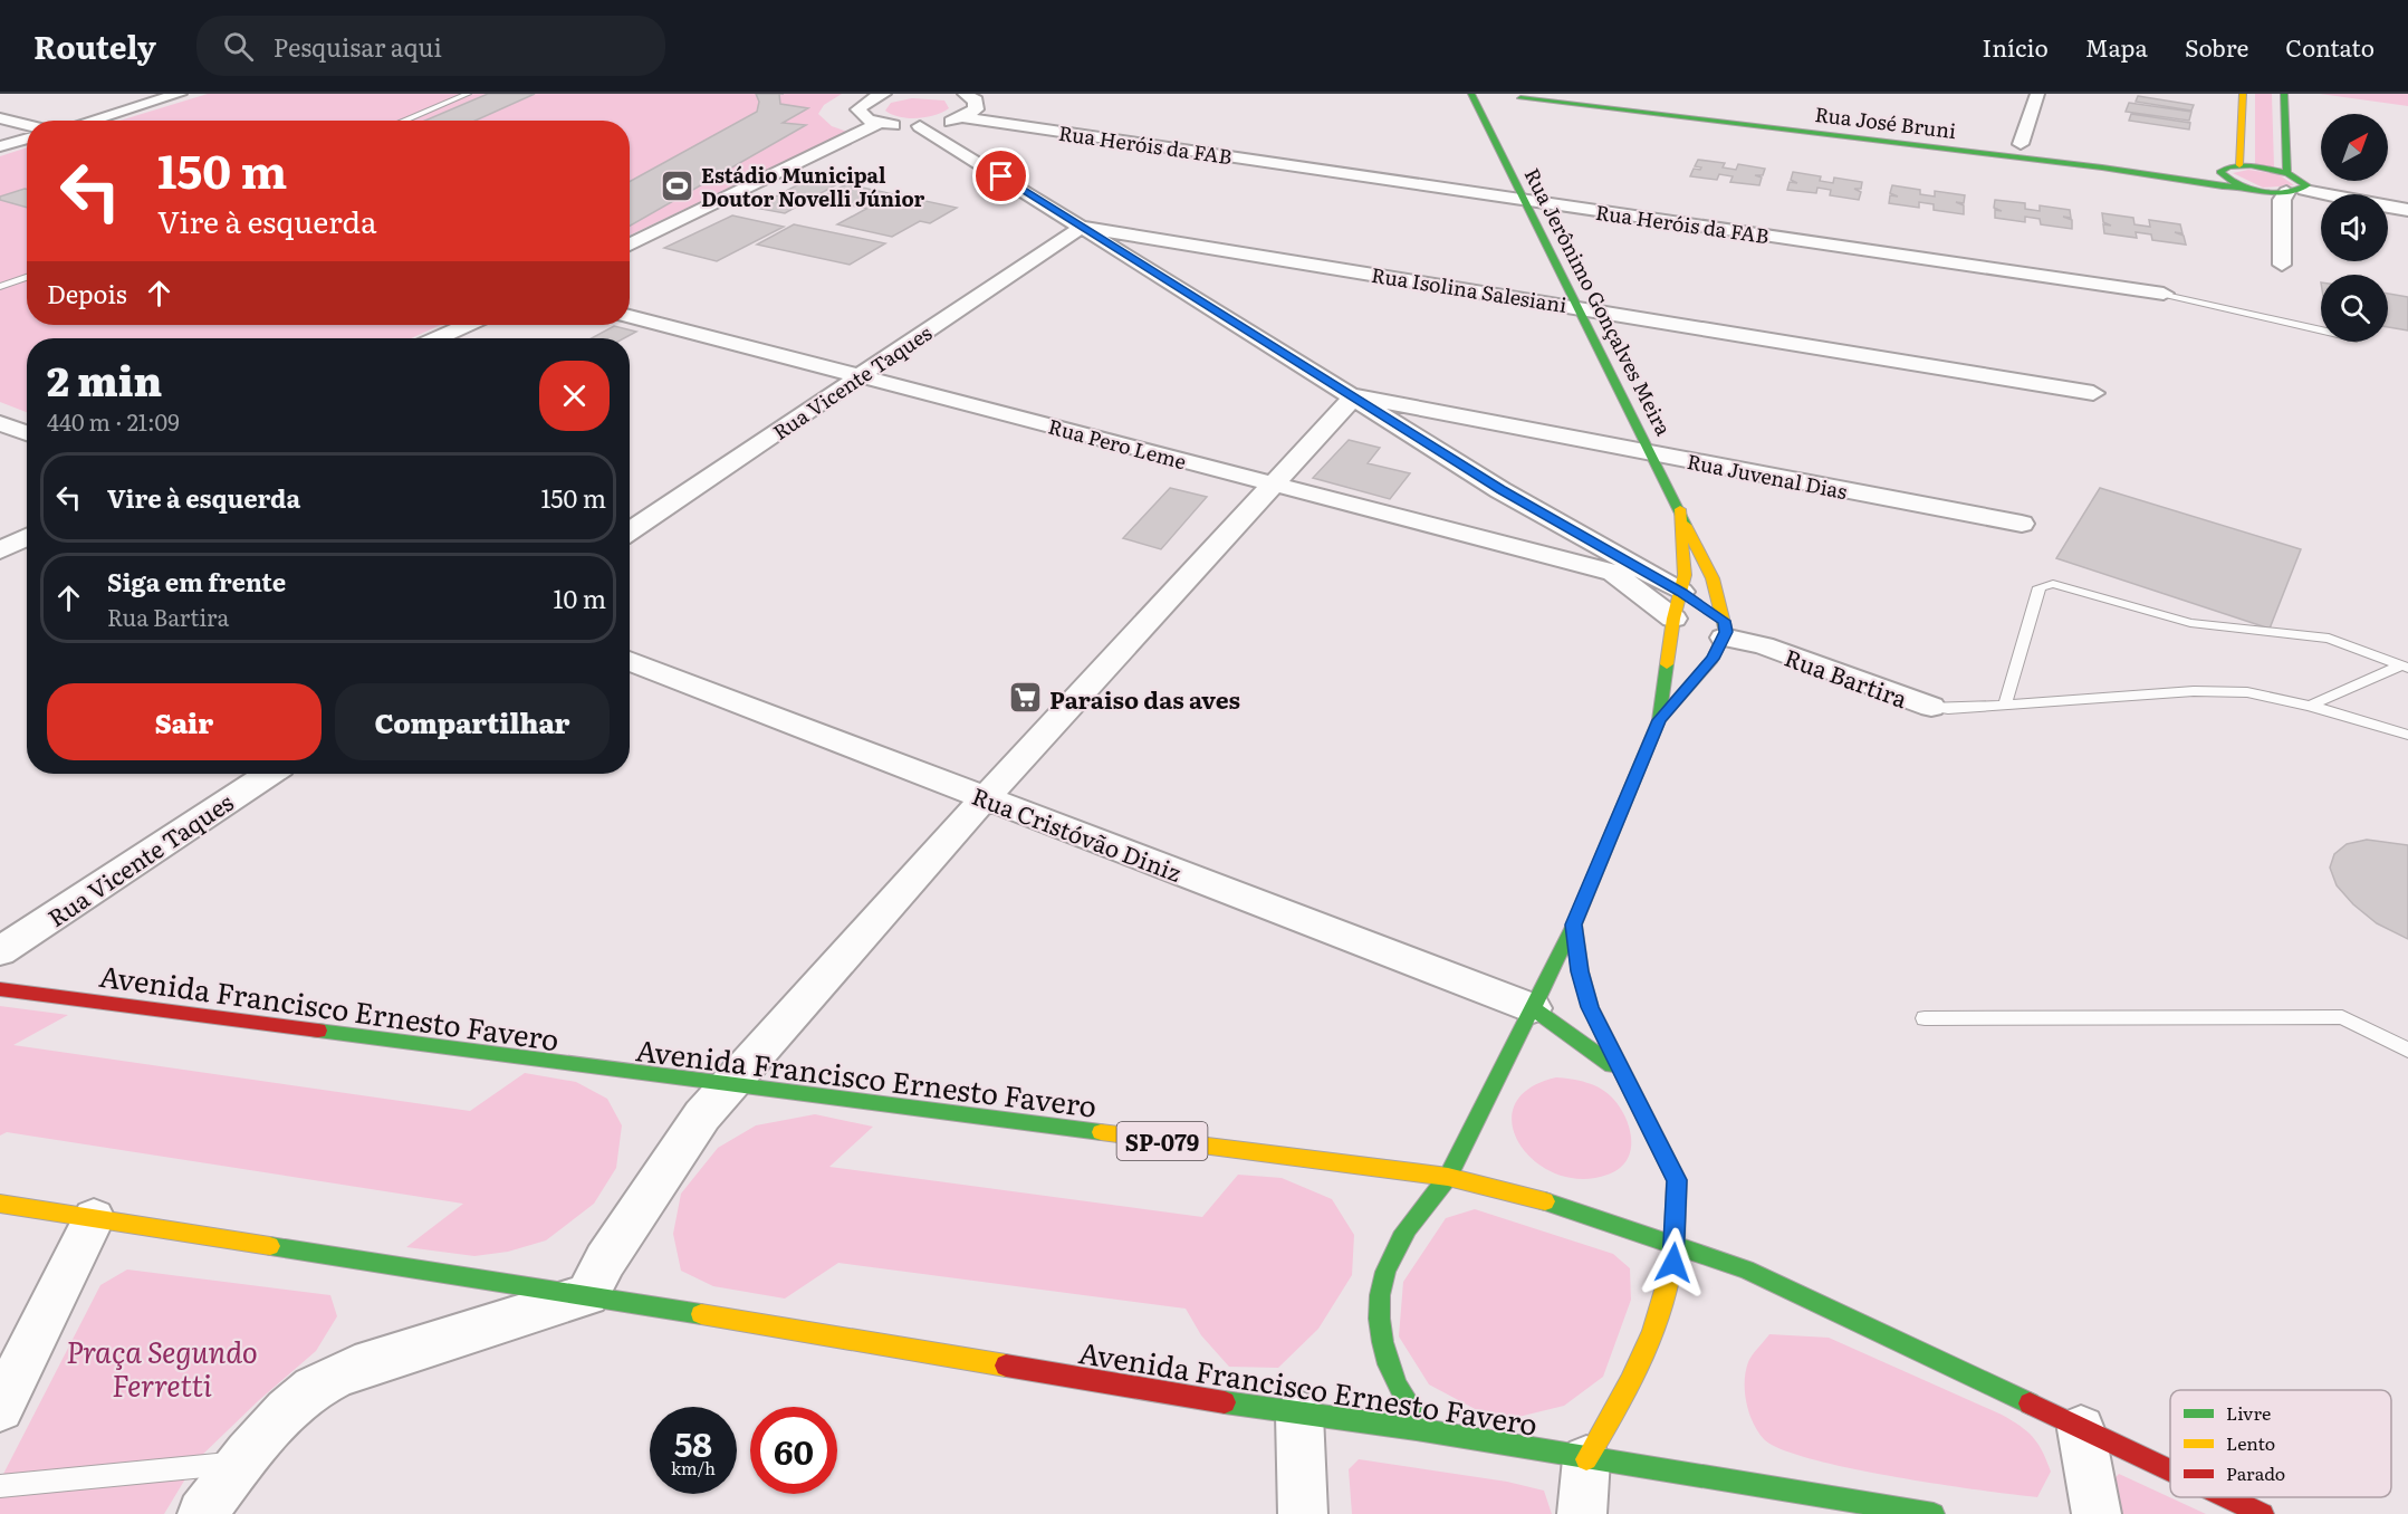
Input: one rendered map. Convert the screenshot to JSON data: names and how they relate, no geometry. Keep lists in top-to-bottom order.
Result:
{
  "streets": {
    "street": [
      "Rua José Bruni",
      "Rua Heróis da FAB",
      "Rua Isolina Salesiani",
      "Rua Jerônimo Gonçalves Meira",
      "Rua Vicente Taques",
      "Rua Pero Leme",
      "Rua Juvenal Dias",
      "Rua Bartira",
      "Rua Cristóvão Diniz",
      "Avenida Francisco Ernesto Favero",
      "SP-079"
    ]
  },
  "crossings": [
    ["Rua José Bruni", "Rua Jerônimo Gonçalves Meira"],
    ["Rua Heróis da FAB", "Rua Jerônimo Gonçalves Meira"],
    ["Rua Isolina Salesiani", "Rua Jerônimo Gonçalves Meira"],
    ["Rua Isolina Salesiani", "Rua Vicente Taques"],
    ["Rua Isolina Salesiani", "Rua Bartira"],
    ["Rua Jerônimo Gonçalves Meira", "Rua Juvenal Dias"],
    ["Rua Jerônimo Gonçalves Meira", "Rua Bartira"],
    ["Rua Jerônimo Gonçalves Meira", "Rua Cristóvão Diniz"],
    ["Rua Jerônimo Gonçalves Meira", "Avenida Francisco Ernesto Favero"],
    ["Rua Vicente Taques", "Rua Pero Leme"],
    ["Rua Vicente Taques", "Rua Bartira"],
    ["Rua Pero Leme", "Rua Bartira"],
    ["Rua Juvenal Dias", "Rua Bartira"]
  ],
  "parks": ["Praça Segundo Ferretti"],
  "places": {
    "sports": ["Estádio Municipal Doutor Novelli Júnior"],
    "supermarket": ["Paraiso das aves"]
  },
  "legend": ["Livre", "Lento", "Parado"],
  "north": "top right",
  "page": {
    "header": "Routely",
    "search": "Pesquisar aqui",
    "nav": [
      "Início",
      "Mapa",
      "Sobre",
      "Contato"
    ],
    "turn": ["150 m", "Vire à esquerda"],
    "then": "Depois",
    "heading": ["2 min", "440 m · 21:09"],
    "list": [
      {
        "name": "Vire à esquerda",
        "value": "150 m"
      },
      {
        "name": "Siga em frente",
        "note": "Rua Bartira",
        "value": "10 m"
      }
    ],
    "buttons": ["Sair", "Compartilhar"],
    "speed": "58 km/h",
    "limit": "60"
  }
}
